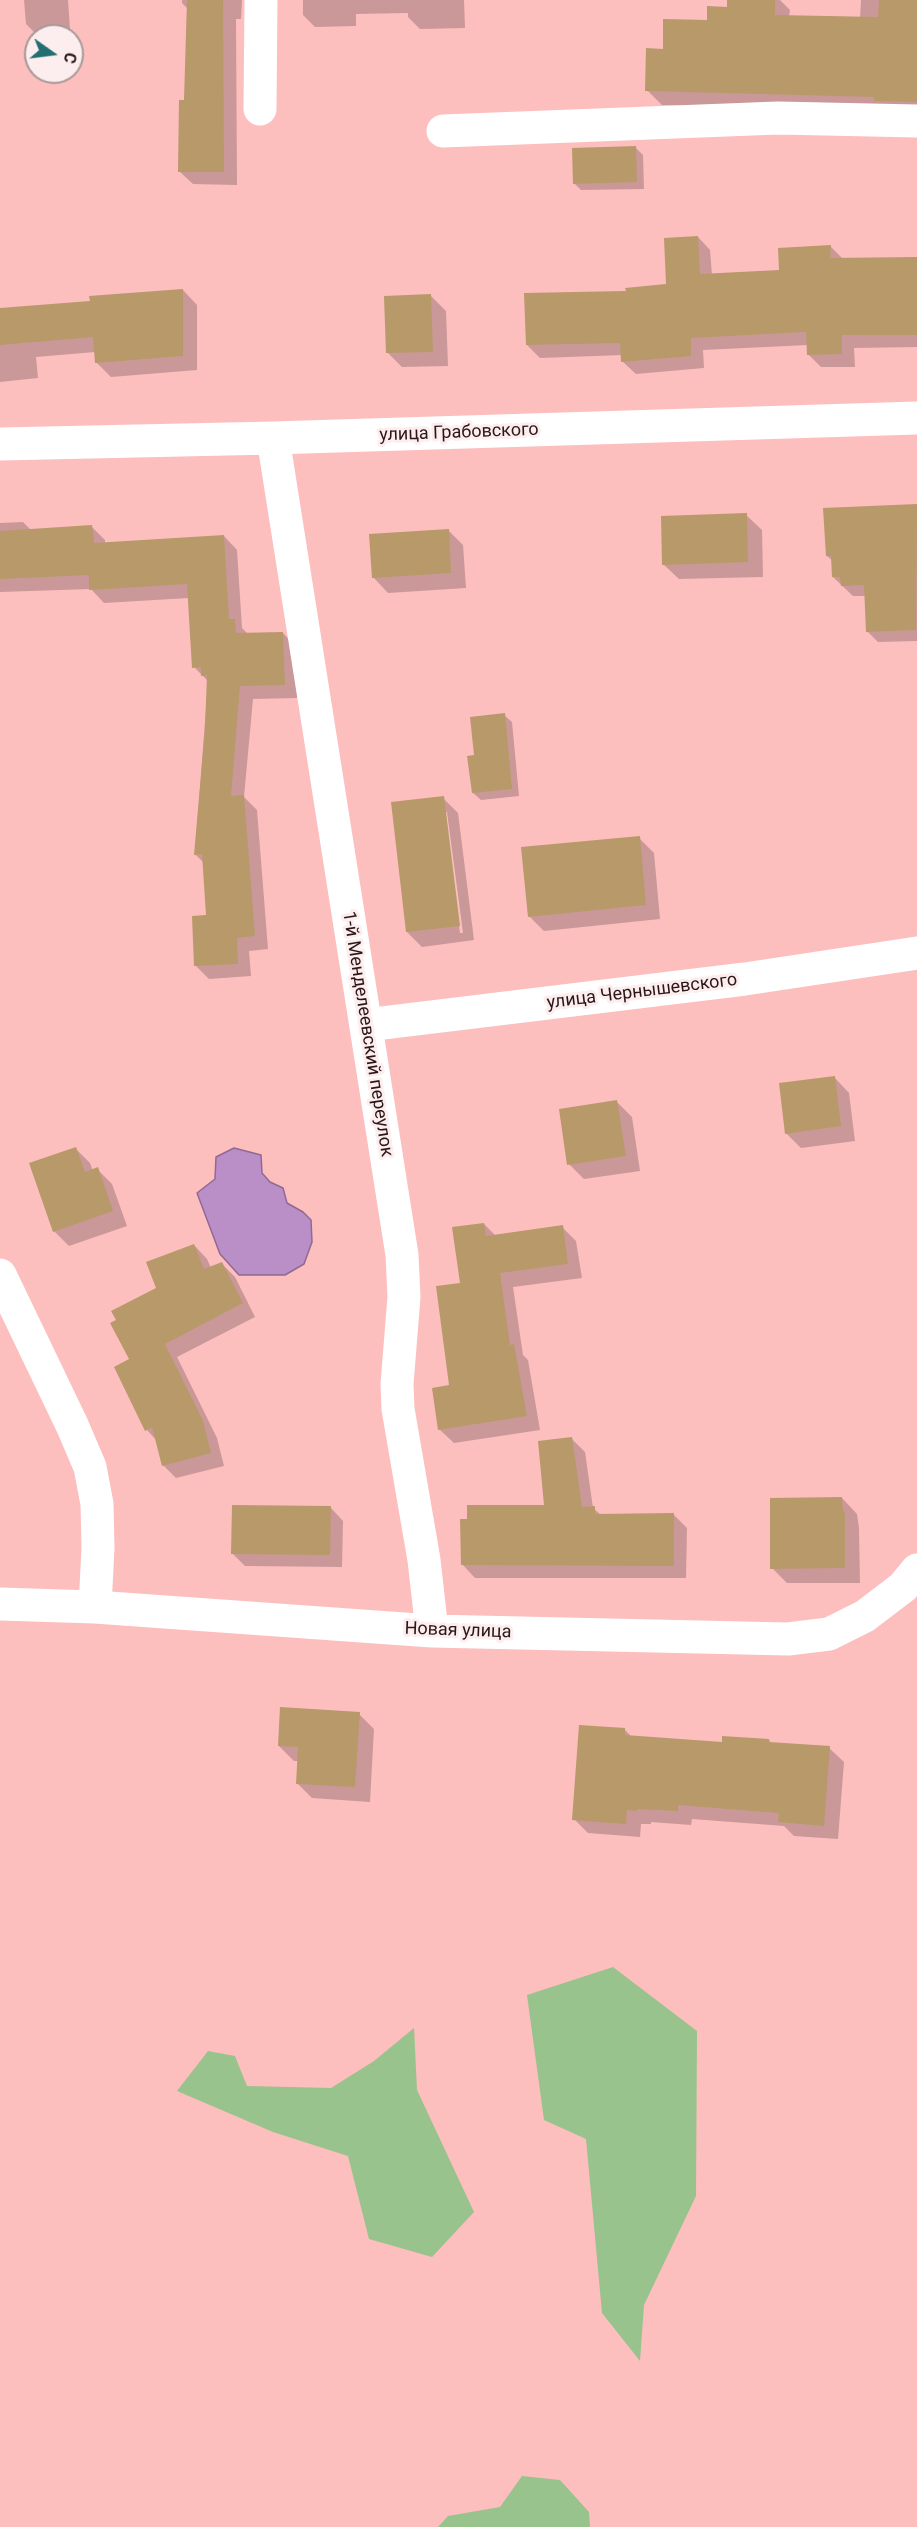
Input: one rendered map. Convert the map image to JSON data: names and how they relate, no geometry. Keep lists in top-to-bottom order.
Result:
{
  "streets": {
    "street": [
      "улица Грабовского",
      "улица Чернышевского",
      "1-й Менделеевский переулок",
      "Новая улица"
    ]
  },
  "crossings": [
    ["улица Грабовского", "1-й Менделеевский переулок"],
    ["улица Чернышевского", "1-й Менделеевский переулок"],
    ["1-й Менделеевский переулок", "Новая улица"]
  ],
  "north": "right"
}
